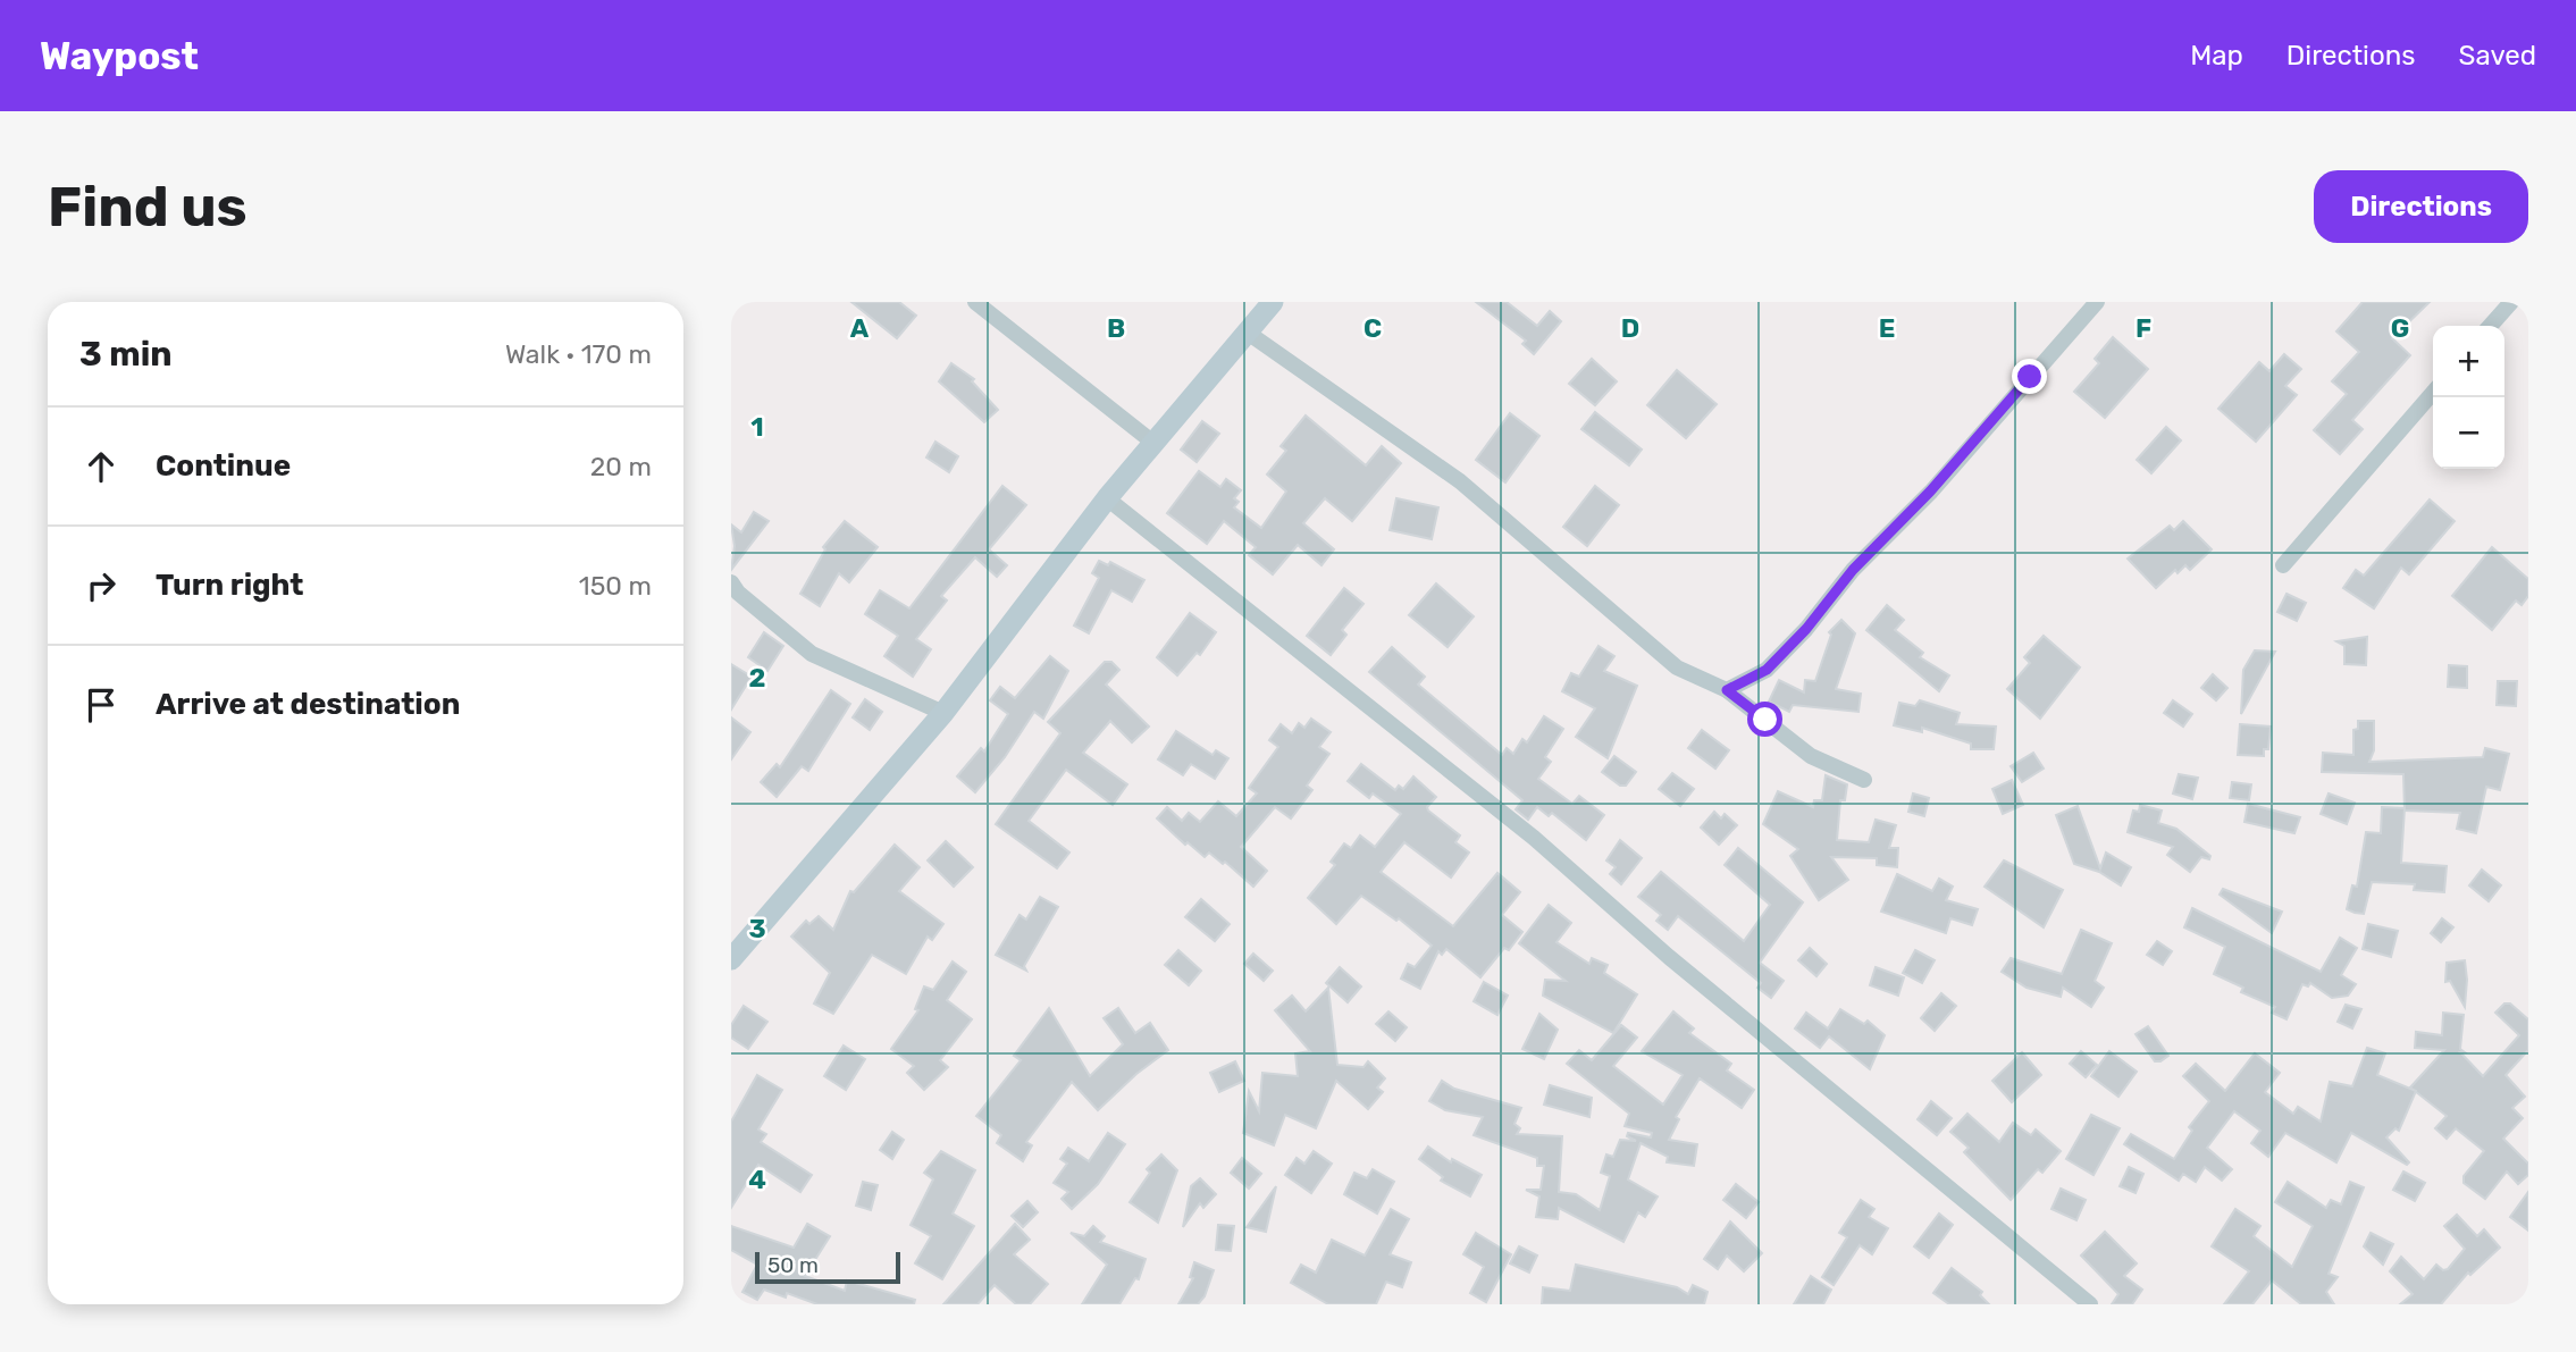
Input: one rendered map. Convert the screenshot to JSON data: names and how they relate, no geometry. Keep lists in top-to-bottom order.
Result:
{
  "scale_bar": "50 m",
  "page": {
    "header": "Waypost",
    "nav": ["Map", "Directions", "Saved"],
    "buttons": "Directions",
    "title": "Find us",
    "heading": ["3 min", "Walk · 170 m"],
    "map_buttons": ["+", "−"],
    "list": [
      ["Continue", "20 m"],
      ["Turn right", "150 m"],
      "Arrive at destination"
    ],
    "scale": "50 m"
  },
  "grid": {
    "columns": [
      "A",
      "B",
      "C",
      "D",
      "E",
      "F",
      "G"
    ],
    "rows": [
      "1",
      "2",
      "3",
      "4"
    ]
  }
}
